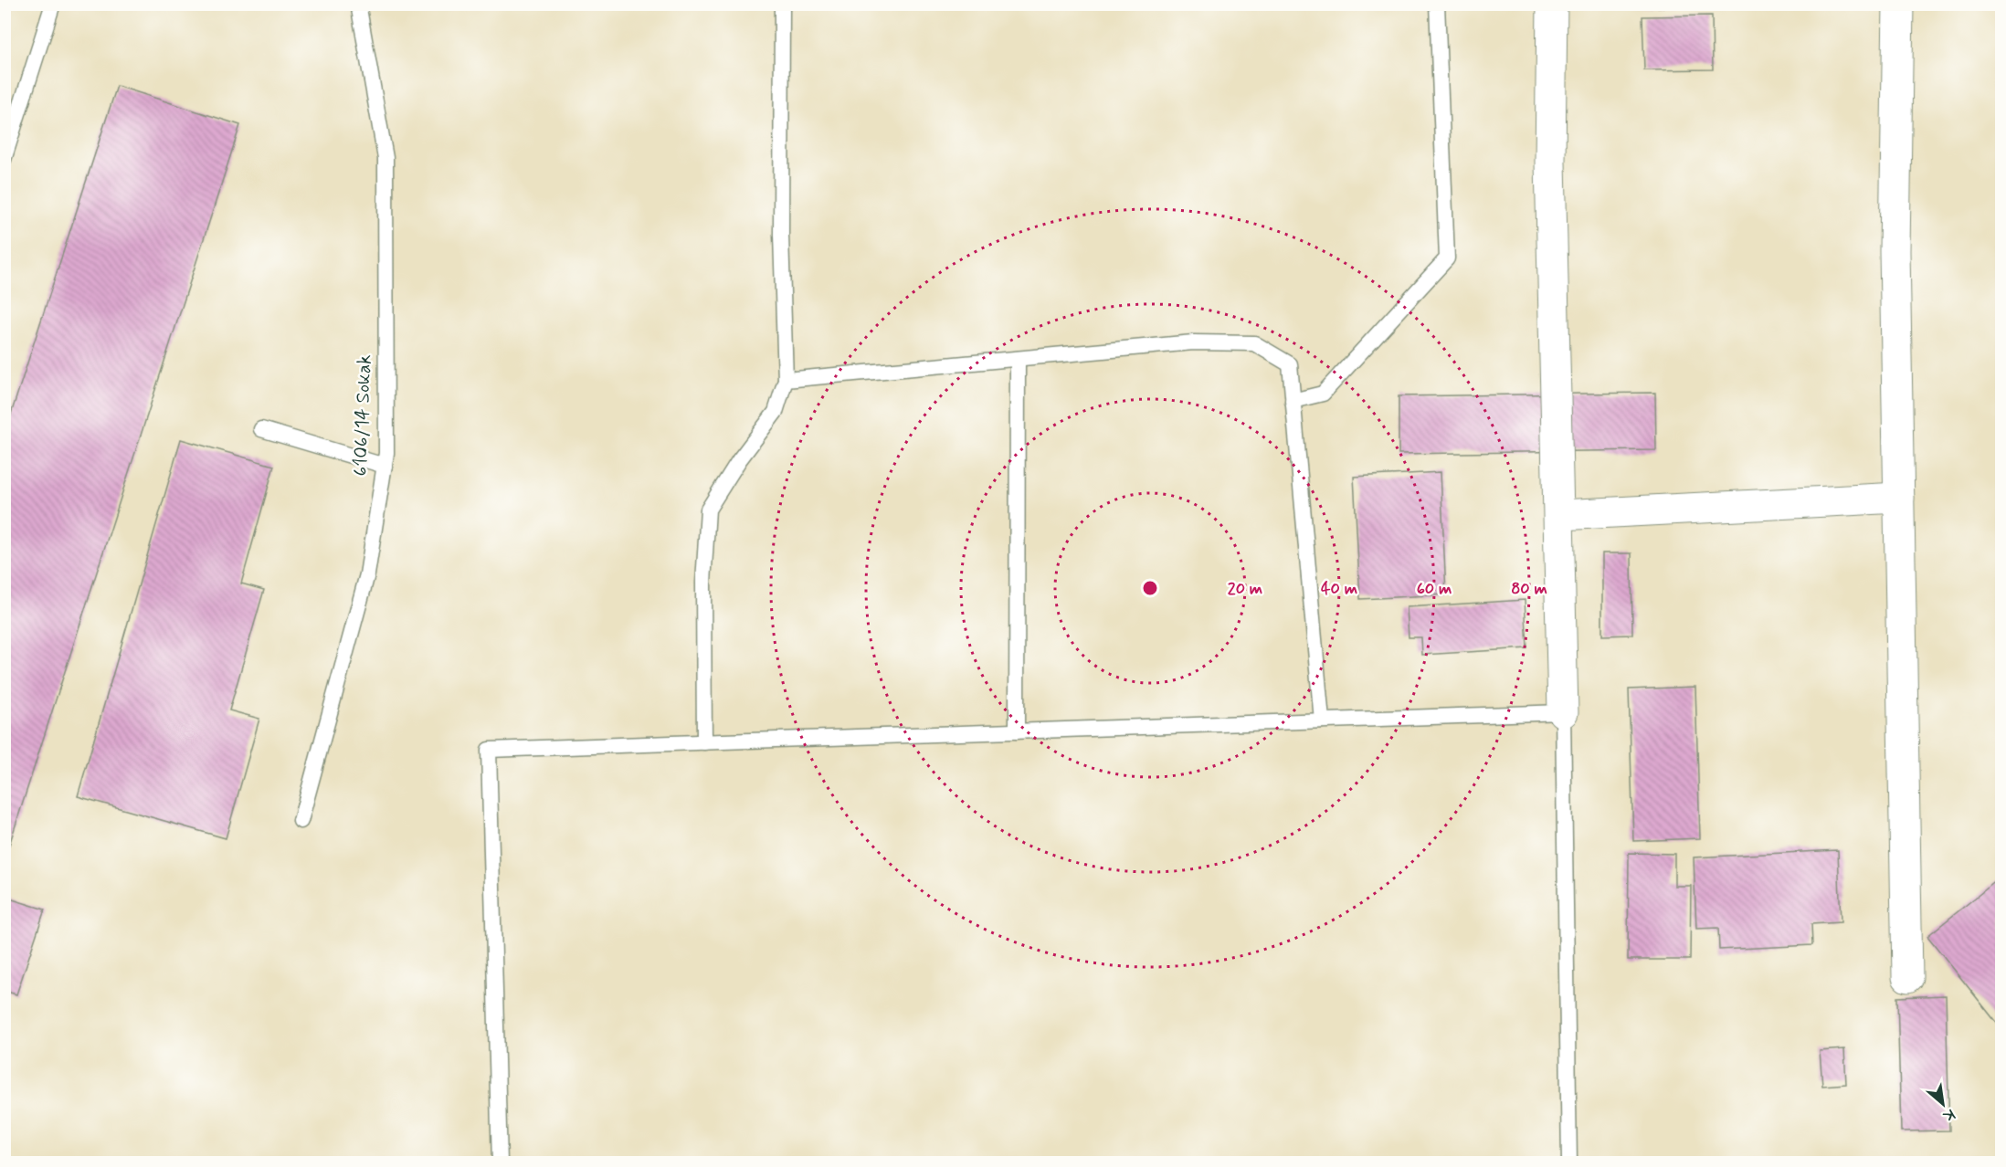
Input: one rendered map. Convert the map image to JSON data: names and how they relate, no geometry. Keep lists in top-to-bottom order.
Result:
{
  "streets": {
    "lane": ["6106/14 Sokak"]
  },
  "north": "bottom right",
  "rings": [
    "20 m",
    "40 m",
    "60 m",
    "80 m"
  ]
}
